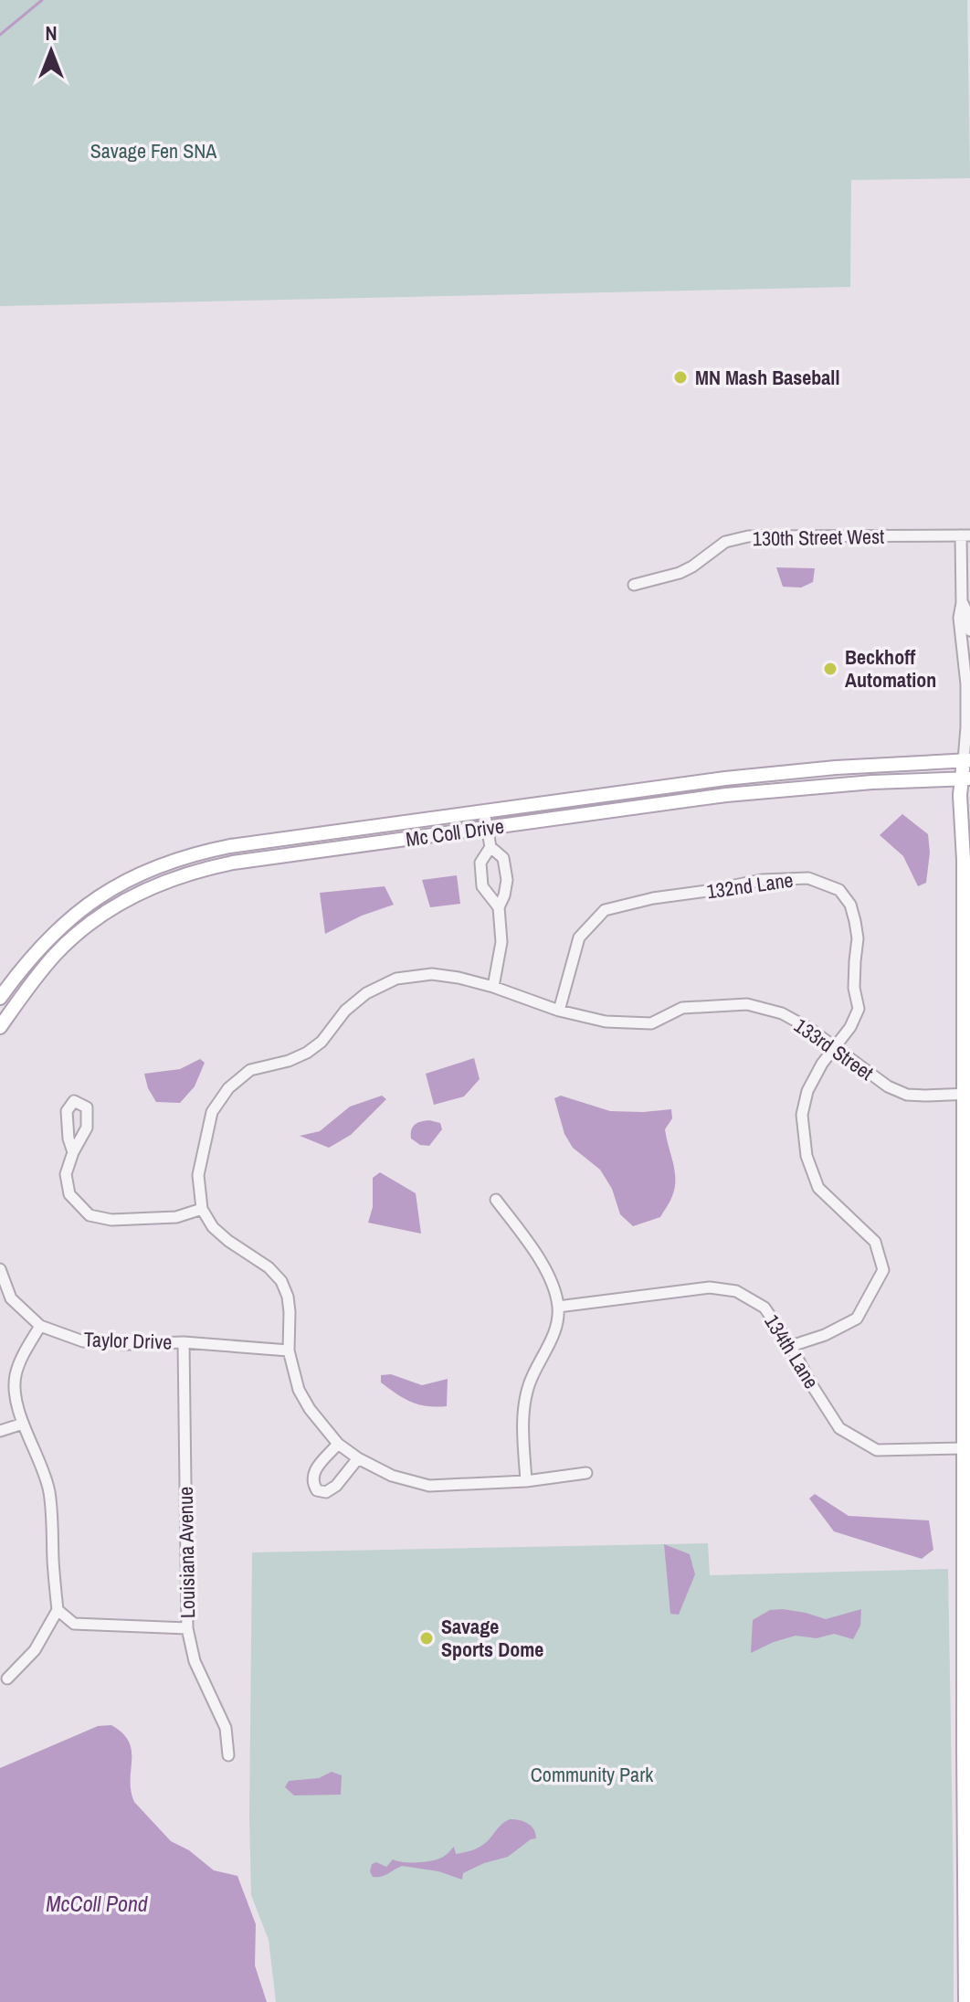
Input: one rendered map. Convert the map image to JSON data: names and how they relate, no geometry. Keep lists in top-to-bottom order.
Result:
{
  "streets": {
    "main road": ["Mc Coll Drive"],
    "street": [
      "130th Street West",
      "132nd Lane",
      "133rd Street",
      "Taylor Drive",
      "134th Lane",
      "Louisiana Avenue"
    ]
  },
  "crossings": [
    ["132nd Lane", "133rd Street"],
    ["132nd Lane", "134th Lane"],
    ["Taylor Drive", "Louisiana Avenue"]
  ],
  "water": ["McColl Pond"],
  "parks": ["Savage Fen SNA", "Community Park"],
  "places": ["MN Mash Baseball", "Beckhoff Automation", "Savage Sports Dome"],
  "north": "top"
}
